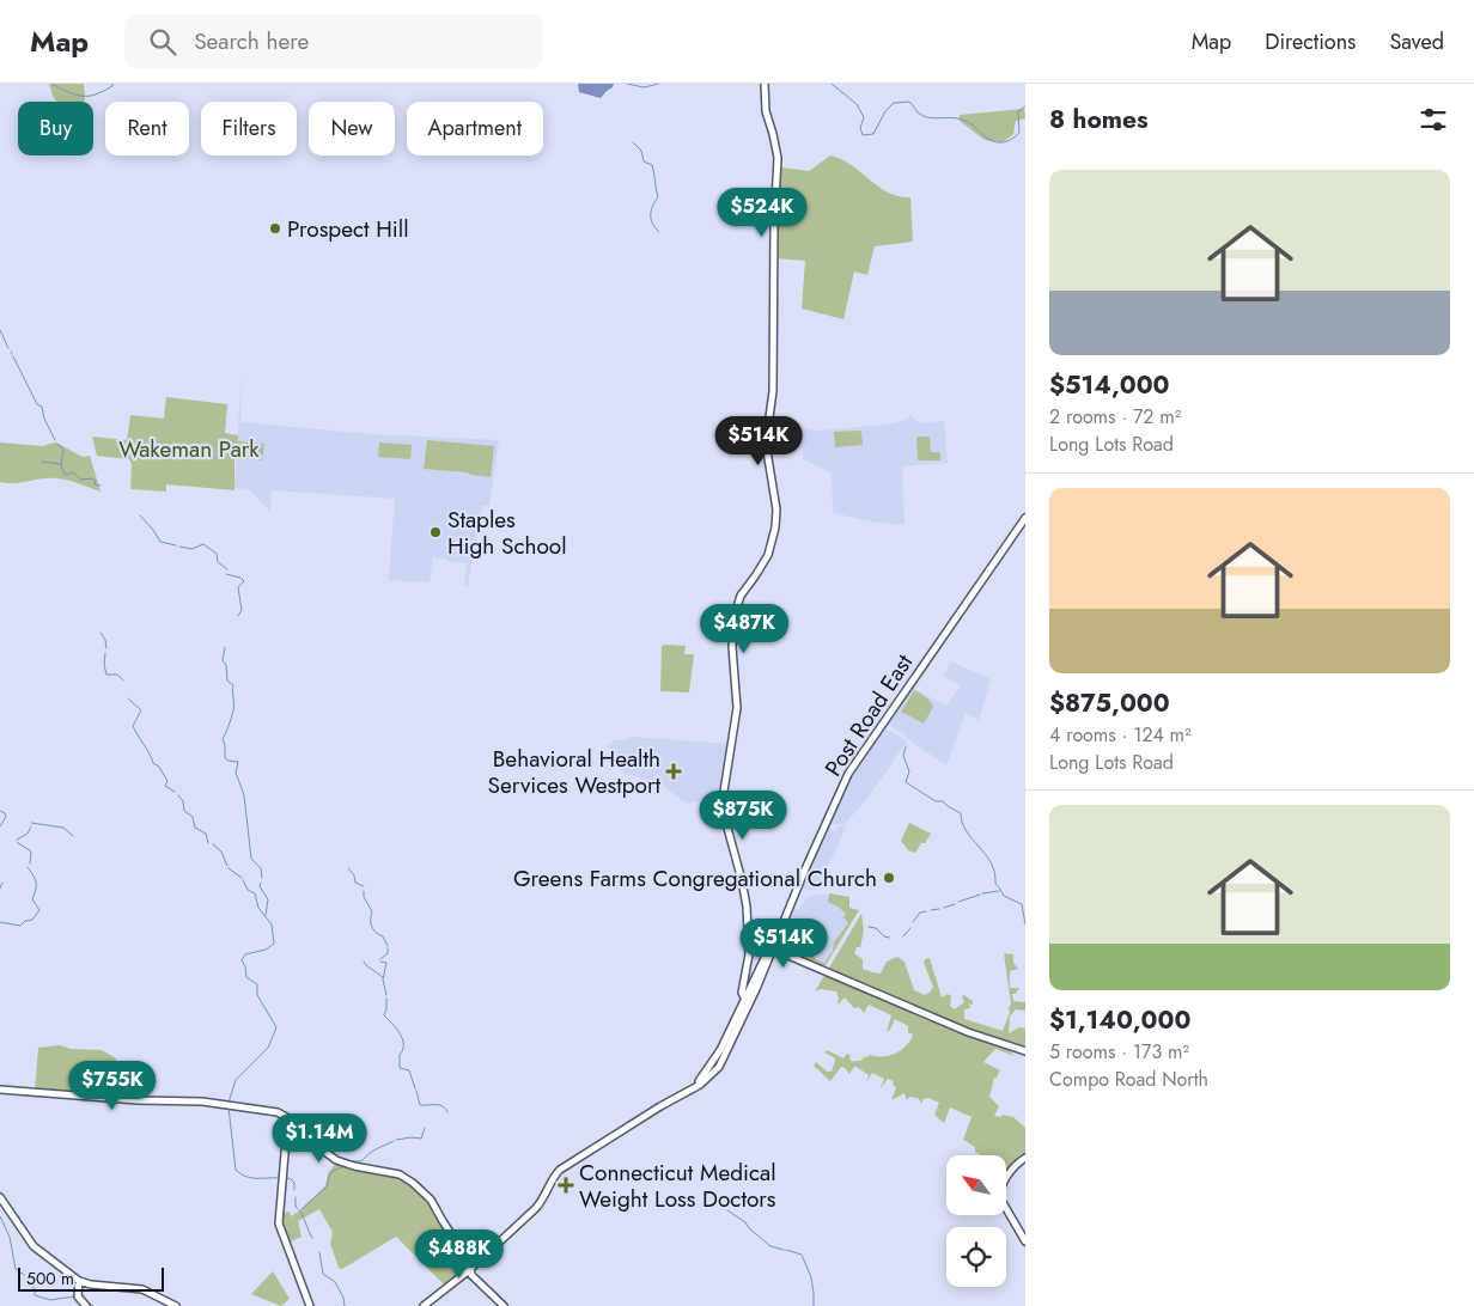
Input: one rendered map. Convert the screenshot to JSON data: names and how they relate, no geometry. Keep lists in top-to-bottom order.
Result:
{
  "streets": {
    "main road": ["Post Road East"]
  },
  "parks": ["Wakeman Park"],
  "places": {
    "other": ["Prospect Hill", "Staples High School", "Greens Farms Congregational Church"],
    "health": ["Behavioral Health Services Westport", "Connecticut Medical Weight Loss Doctors"]
  },
  "scale_bar": "500 m",
  "north": "top left",
  "page": {
    "header": "Map",
    "search": "Search here",
    "nav": ["Map", "Directions", "Saved"],
    "heading": "8 homes",
    "chip": [
      "Buy",
      "Rent",
      "Filters",
      "New",
      "Apartment"
    ],
    "list": [
      {
        "name": "$514,000",
        "note": "2 rooms · 72 m² · Long Lots Road"
      },
      {
        "name": "$875,000",
        "note": "4 rooms · 124 m² · Long Lots Road"
      },
      {
        "name": "$1,140,000",
        "note": "5 rooms · 173 m² · Compo Road North"
      }
    ],
    "price": [
      "$524K",
      "$514K",
      "$487K",
      "$875K",
      "$514K",
      "$755K",
      "$1.14M",
      "$488K"
    ],
    "scale": "500 m"
  }
}
